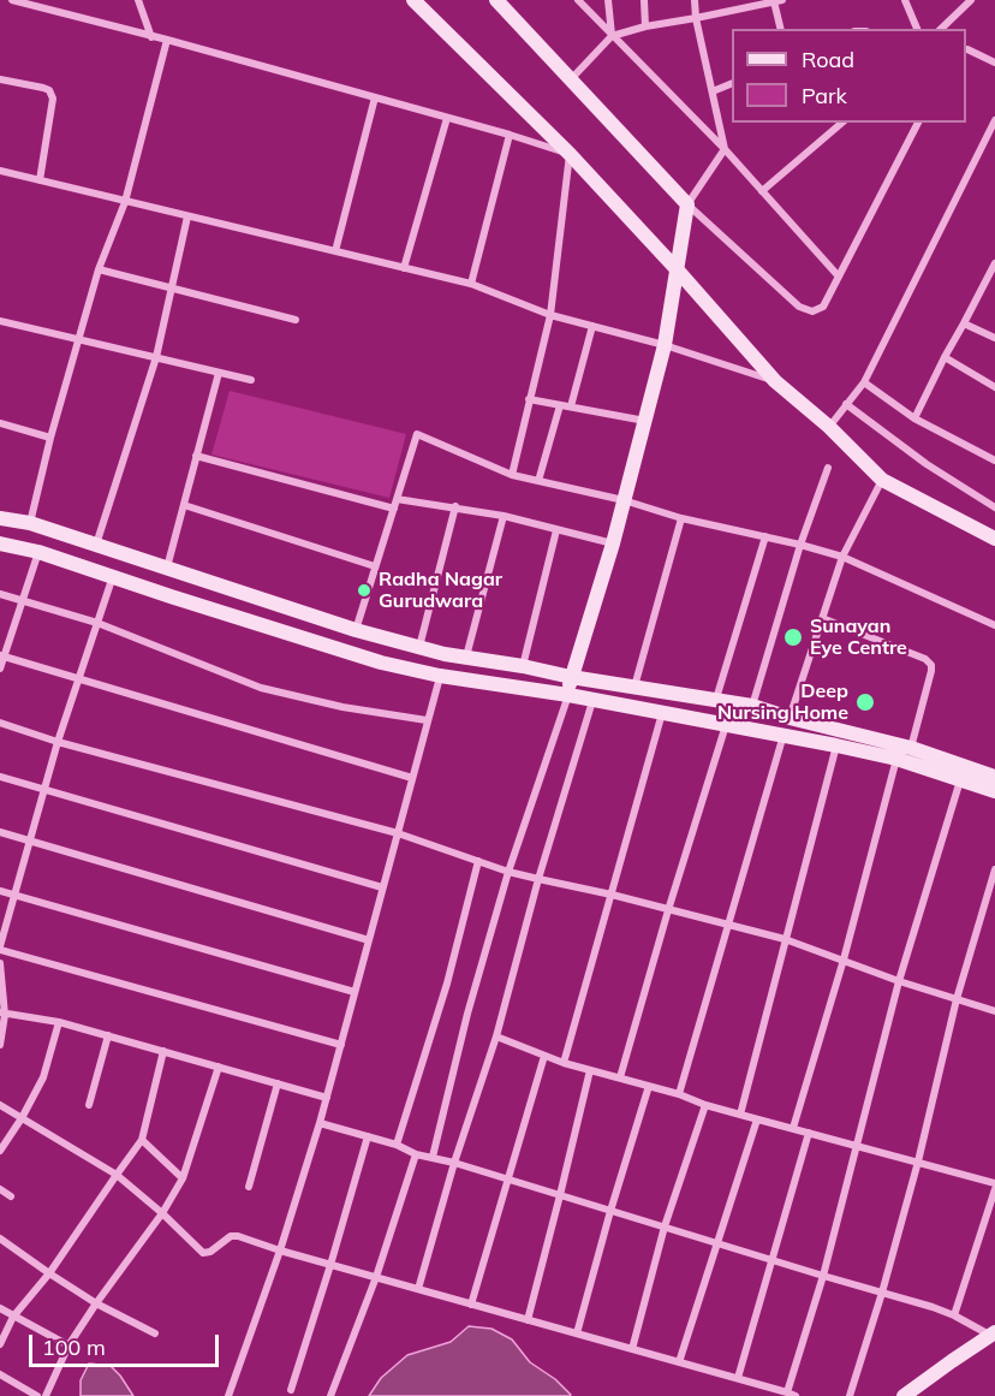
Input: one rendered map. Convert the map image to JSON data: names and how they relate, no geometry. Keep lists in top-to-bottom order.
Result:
{
  "places": ["Radha Nagar Gurudwara", "Sunayan Eye Centre", "Deep Nursing Home"],
  "legend": ["Road", "Park"],
  "scale_bar": "100 m"
}
